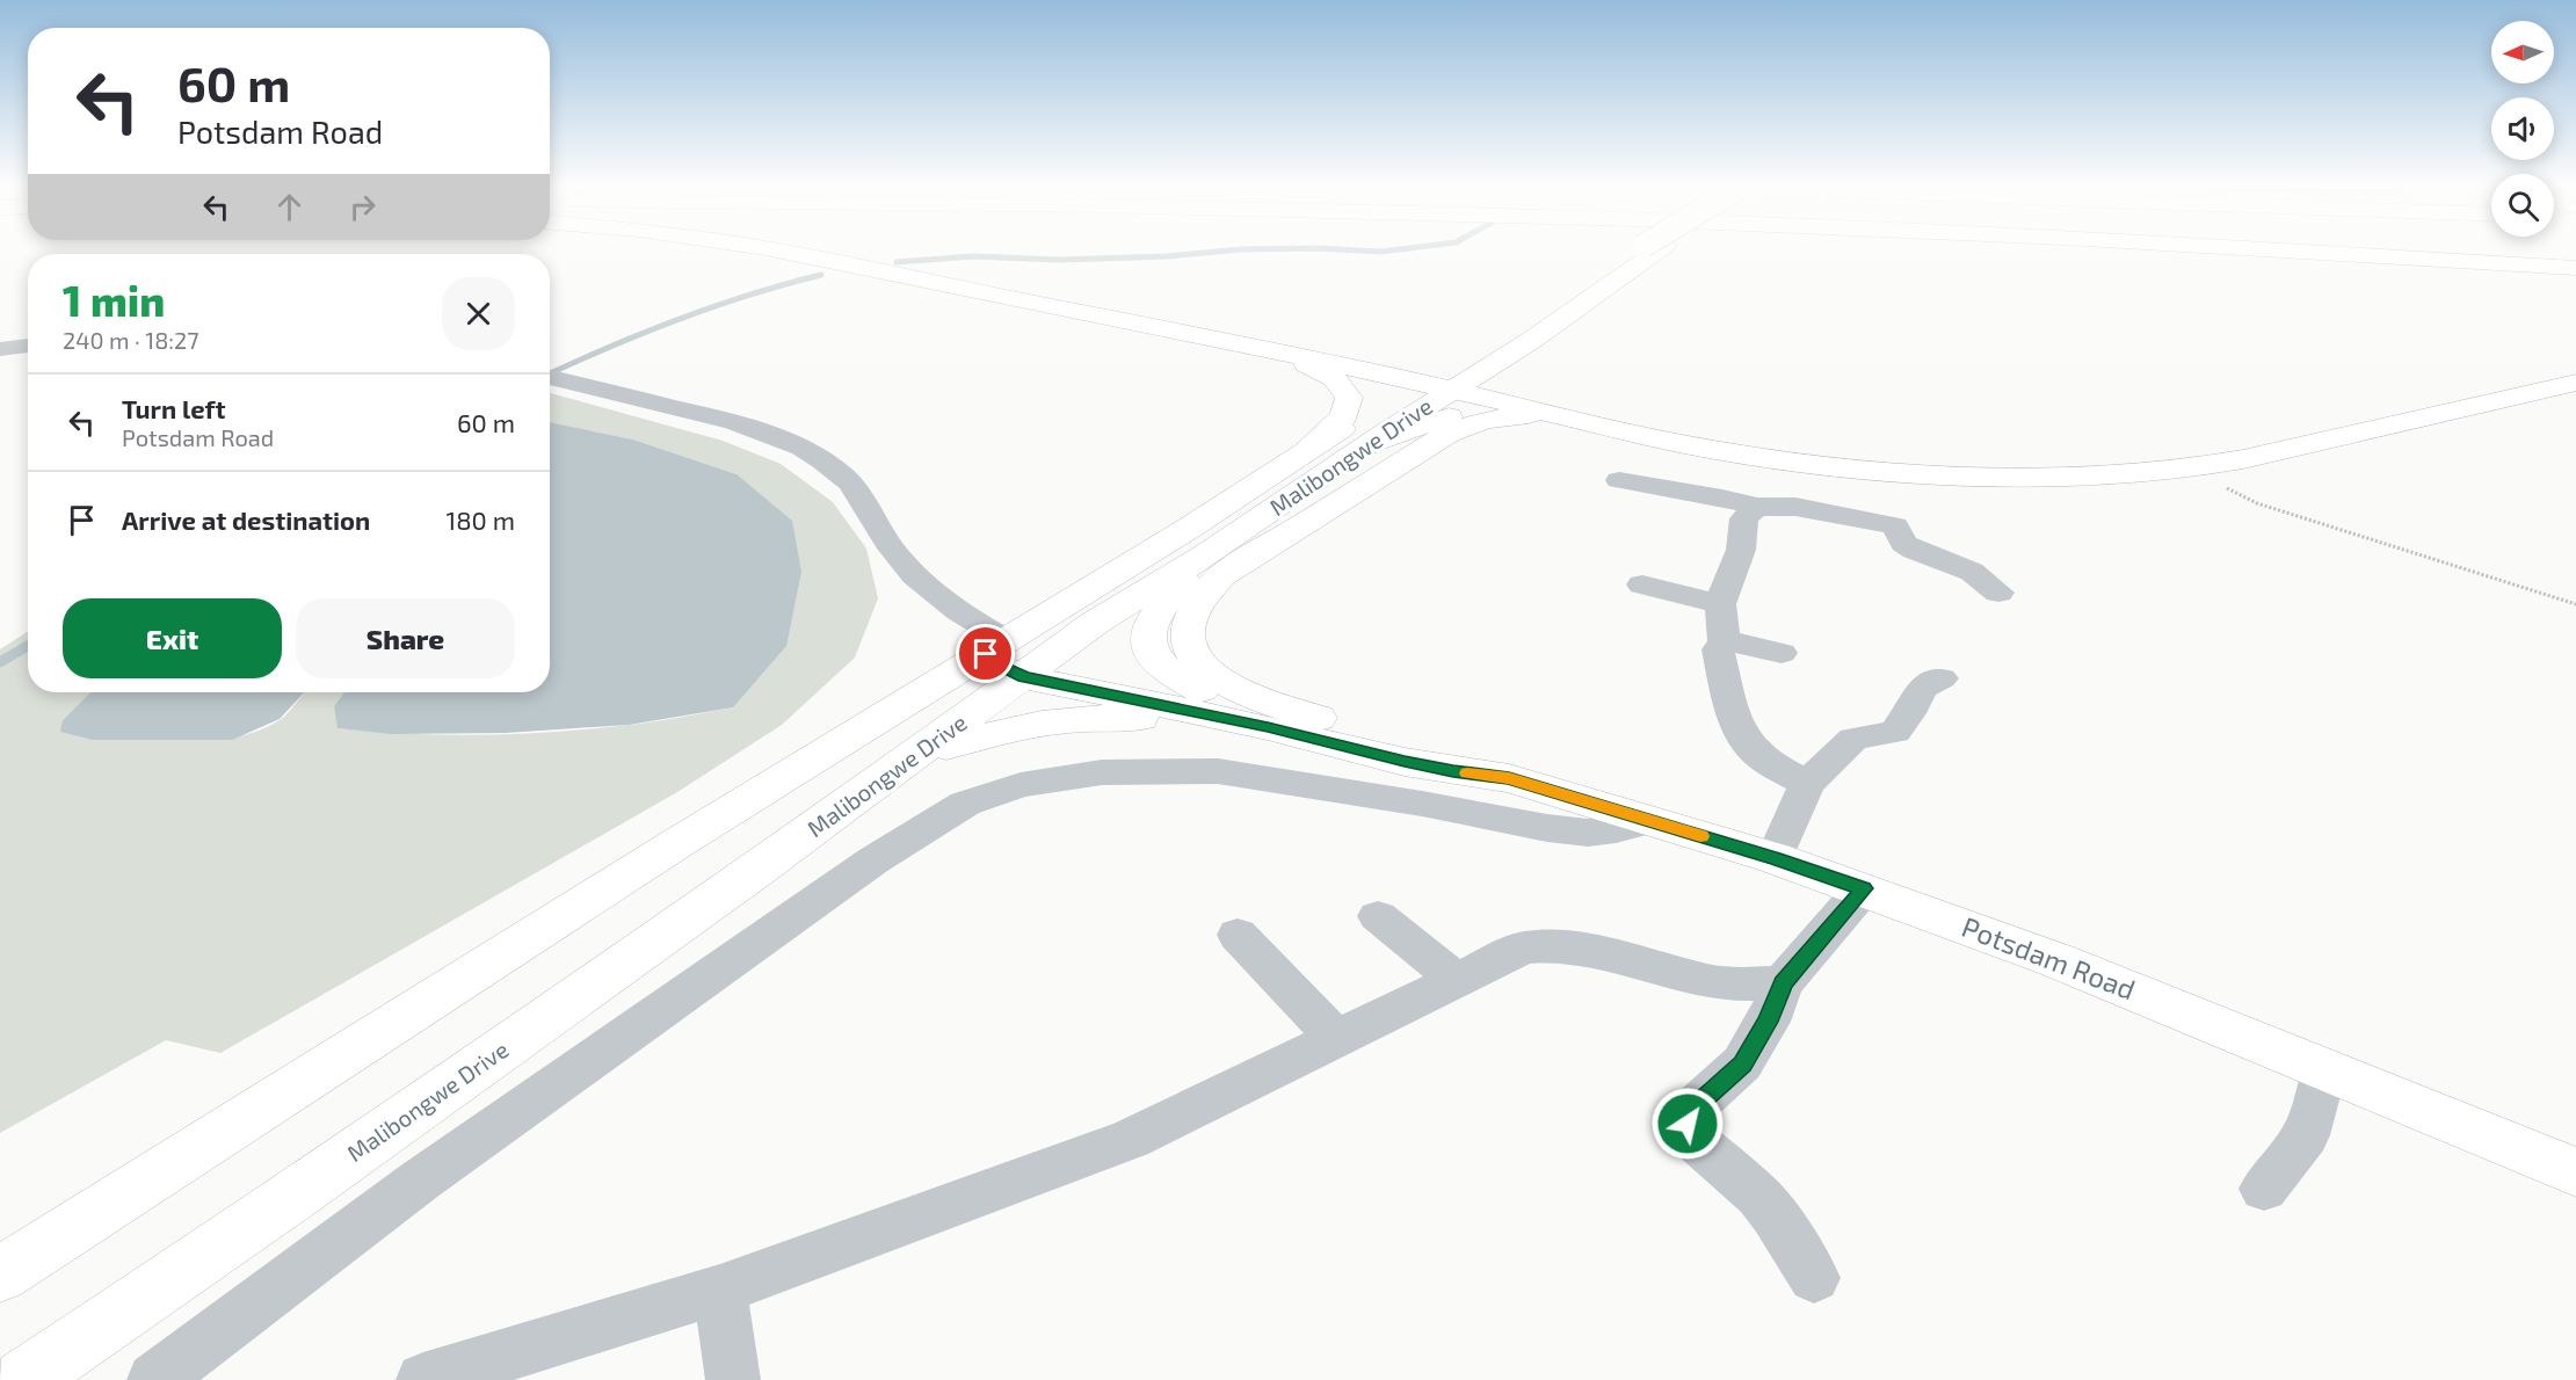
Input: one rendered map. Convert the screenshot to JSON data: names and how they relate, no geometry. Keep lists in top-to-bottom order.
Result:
{
  "streets": {
    "main road": ["Malibongwe Drive", "Potsdam Road"]
  },
  "crossings": [
    ["Malibongwe Drive", "Potsdam Road"]
  ],
  "north": "left",
  "page": {
    "turn": ["60 m", "Potsdam Road"],
    "heading": ["1 min", "240 m · 18:27"],
    "list": [
      {
        "name": "Turn left",
        "note": "Potsdam Road",
        "value": "60 m"
      },
      {
        "name": "Arrive at destination",
        "value": "180 m"
      }
    ],
    "buttons": ["Exit", "Share"]
  }
}
